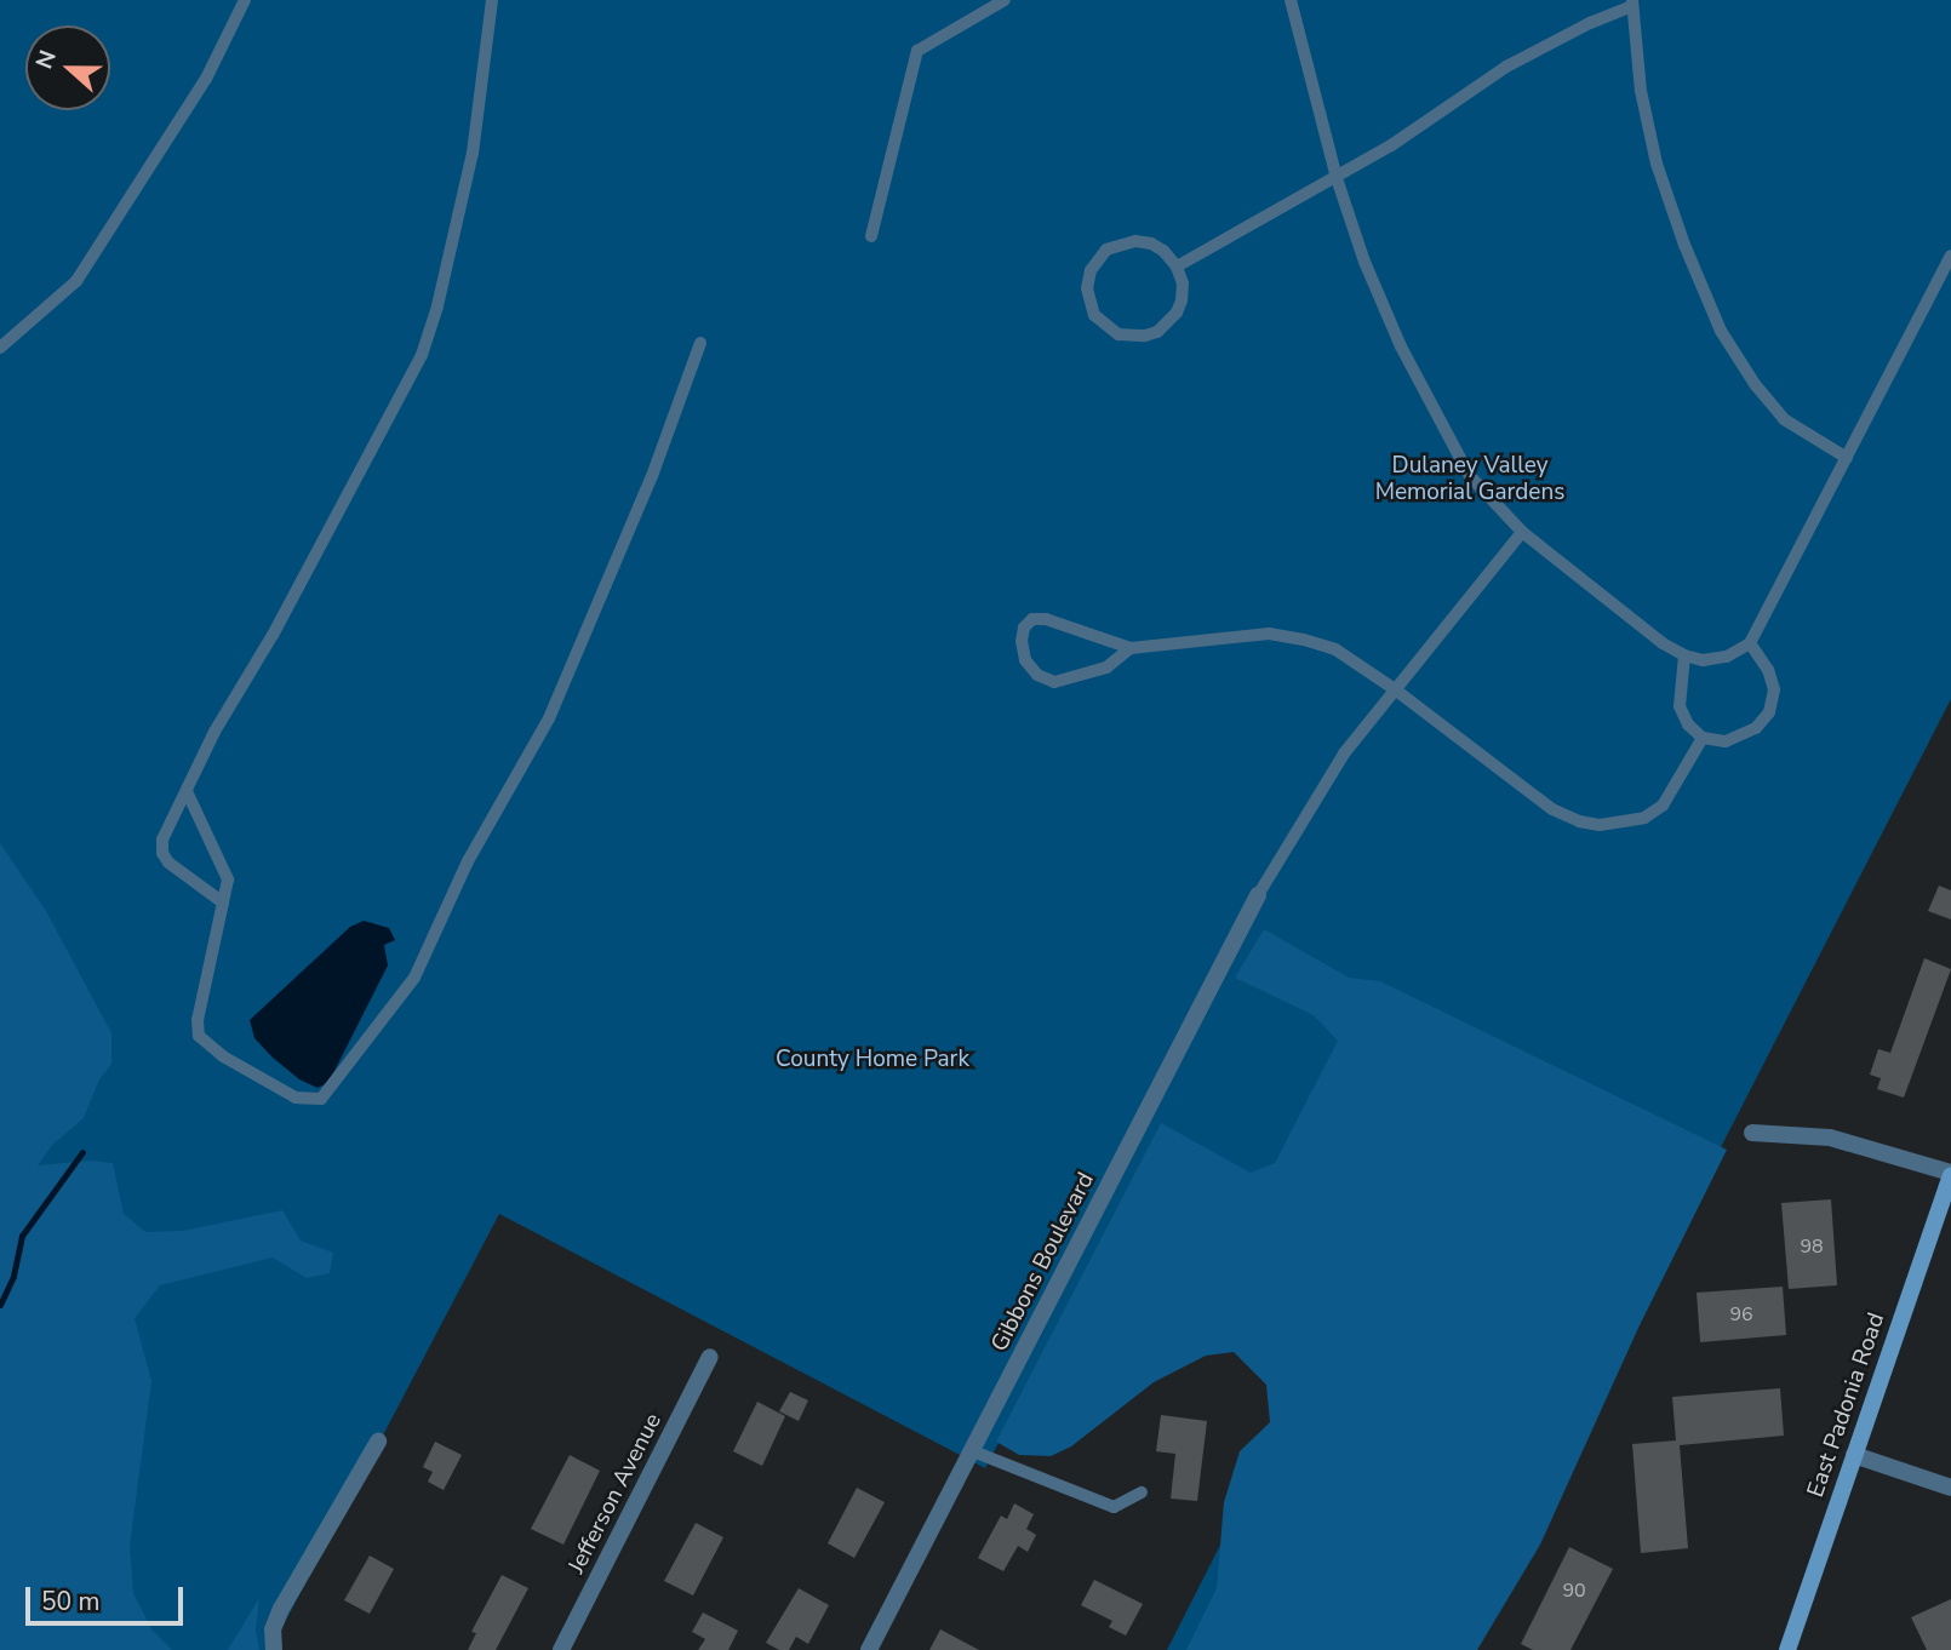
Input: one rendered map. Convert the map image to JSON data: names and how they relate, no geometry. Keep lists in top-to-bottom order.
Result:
{
  "streets": {
    "street": ["Gibbons Boulevard", "East Padonia Road", "Jefferson Avenue"]
  },
  "parks": ["Dulaney Valley Memorial Gardens", "County Home Park"],
  "house_numbers": ["98", "96", "90"],
  "scale_bar": "50 m",
  "north": "left"
}
